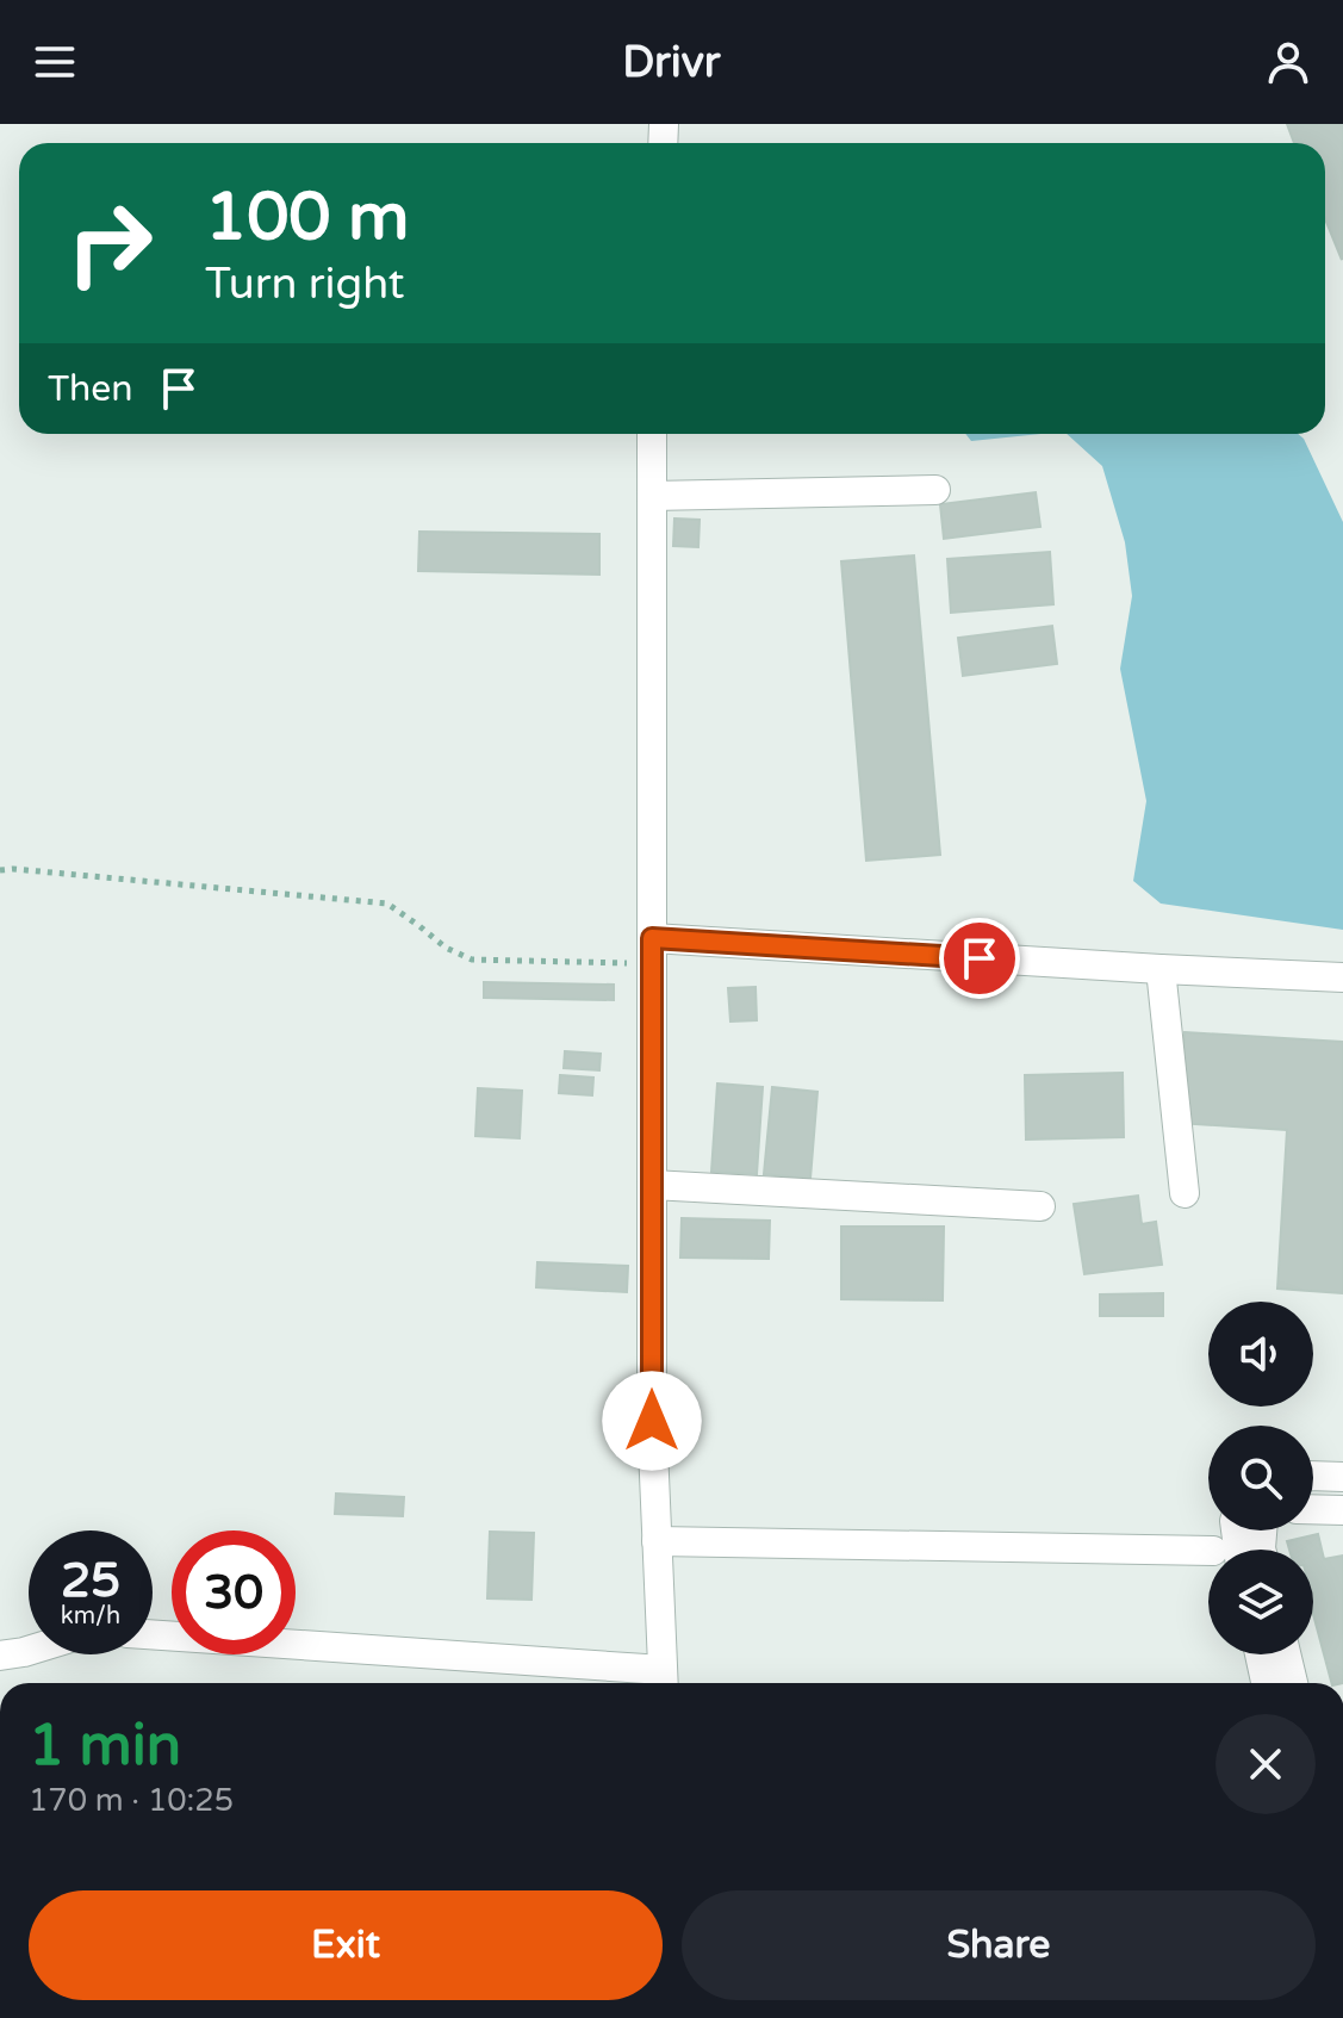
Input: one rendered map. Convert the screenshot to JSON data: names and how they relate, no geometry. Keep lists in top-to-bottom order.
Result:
{
  "page": {
    "header": "Drivr",
    "turn": ["100 m", "Turn right"],
    "then": "Then",
    "speed": "25 km/h",
    "limit": "30",
    "heading": ["1 min", "170 m · 10:25"],
    "buttons": ["Exit", "Share"]
  }
}
